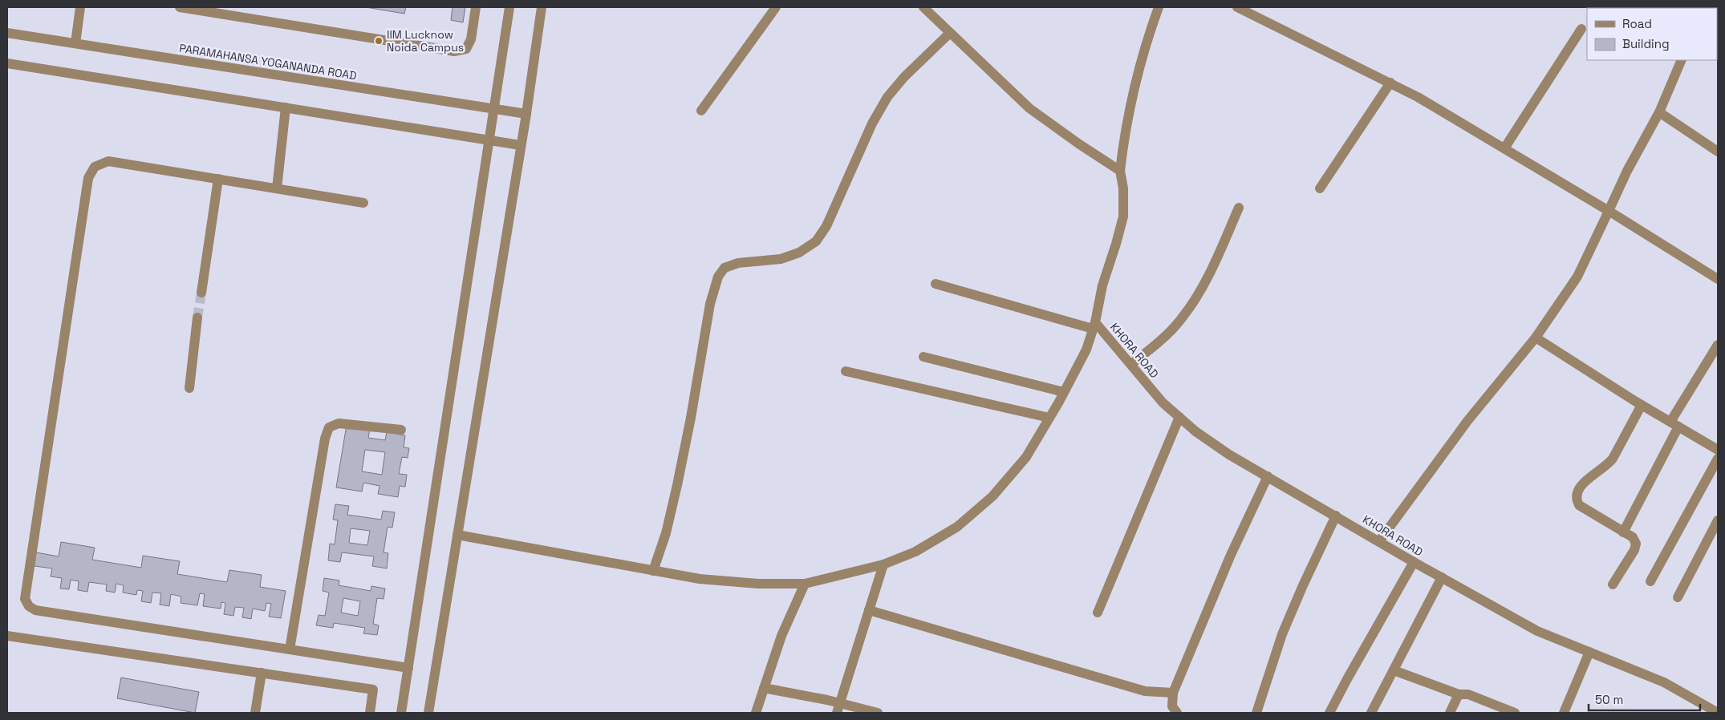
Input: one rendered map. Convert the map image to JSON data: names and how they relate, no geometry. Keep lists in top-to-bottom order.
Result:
{
  "streets": {
    "street": ["PARAMAHANSA YOGANANDA ROAD", "KHORA ROAD"]
  },
  "places": ["IIM Lucknow Noida Campus"],
  "legend": ["Road", "Building"],
  "scale_bar": "50 m"
}
